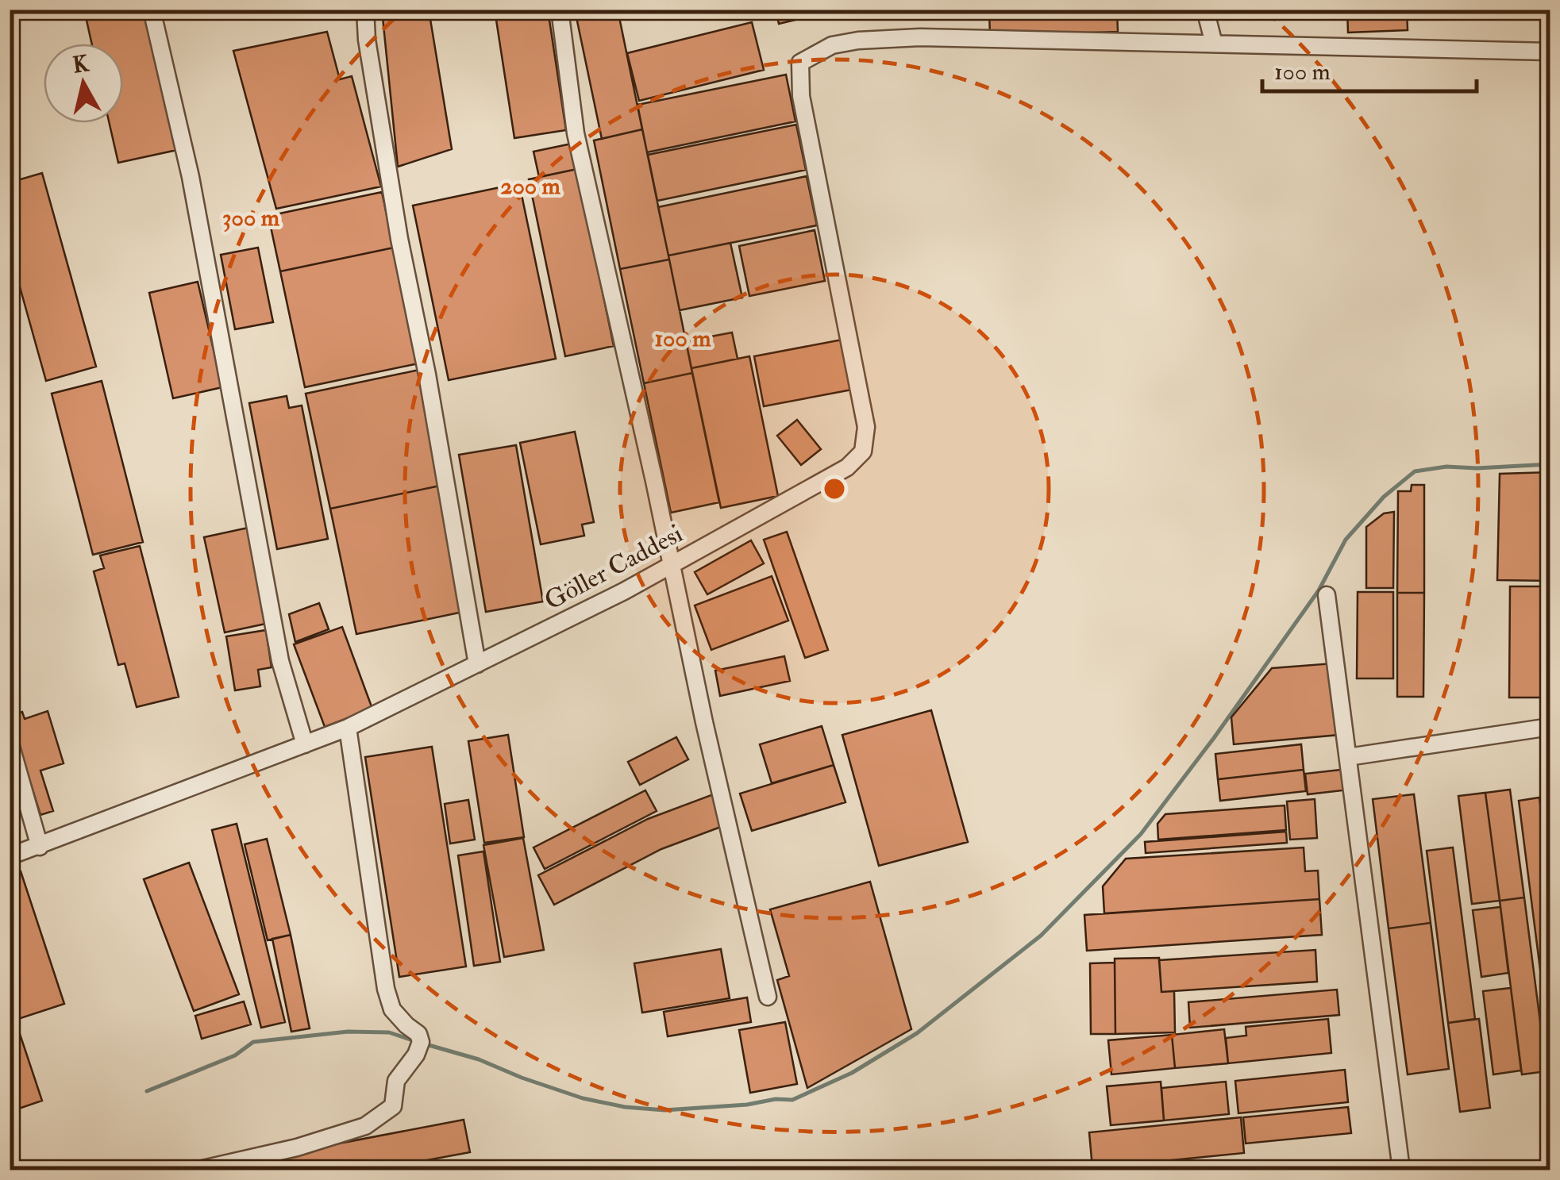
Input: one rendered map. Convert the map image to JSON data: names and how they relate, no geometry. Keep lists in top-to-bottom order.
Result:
{
  "streets": {
    "street": ["Göller Caddesi"]
  },
  "scale_bar": "100 m",
  "north": "top",
  "rings": ["200 m", "300 m", "100 m"]
}
